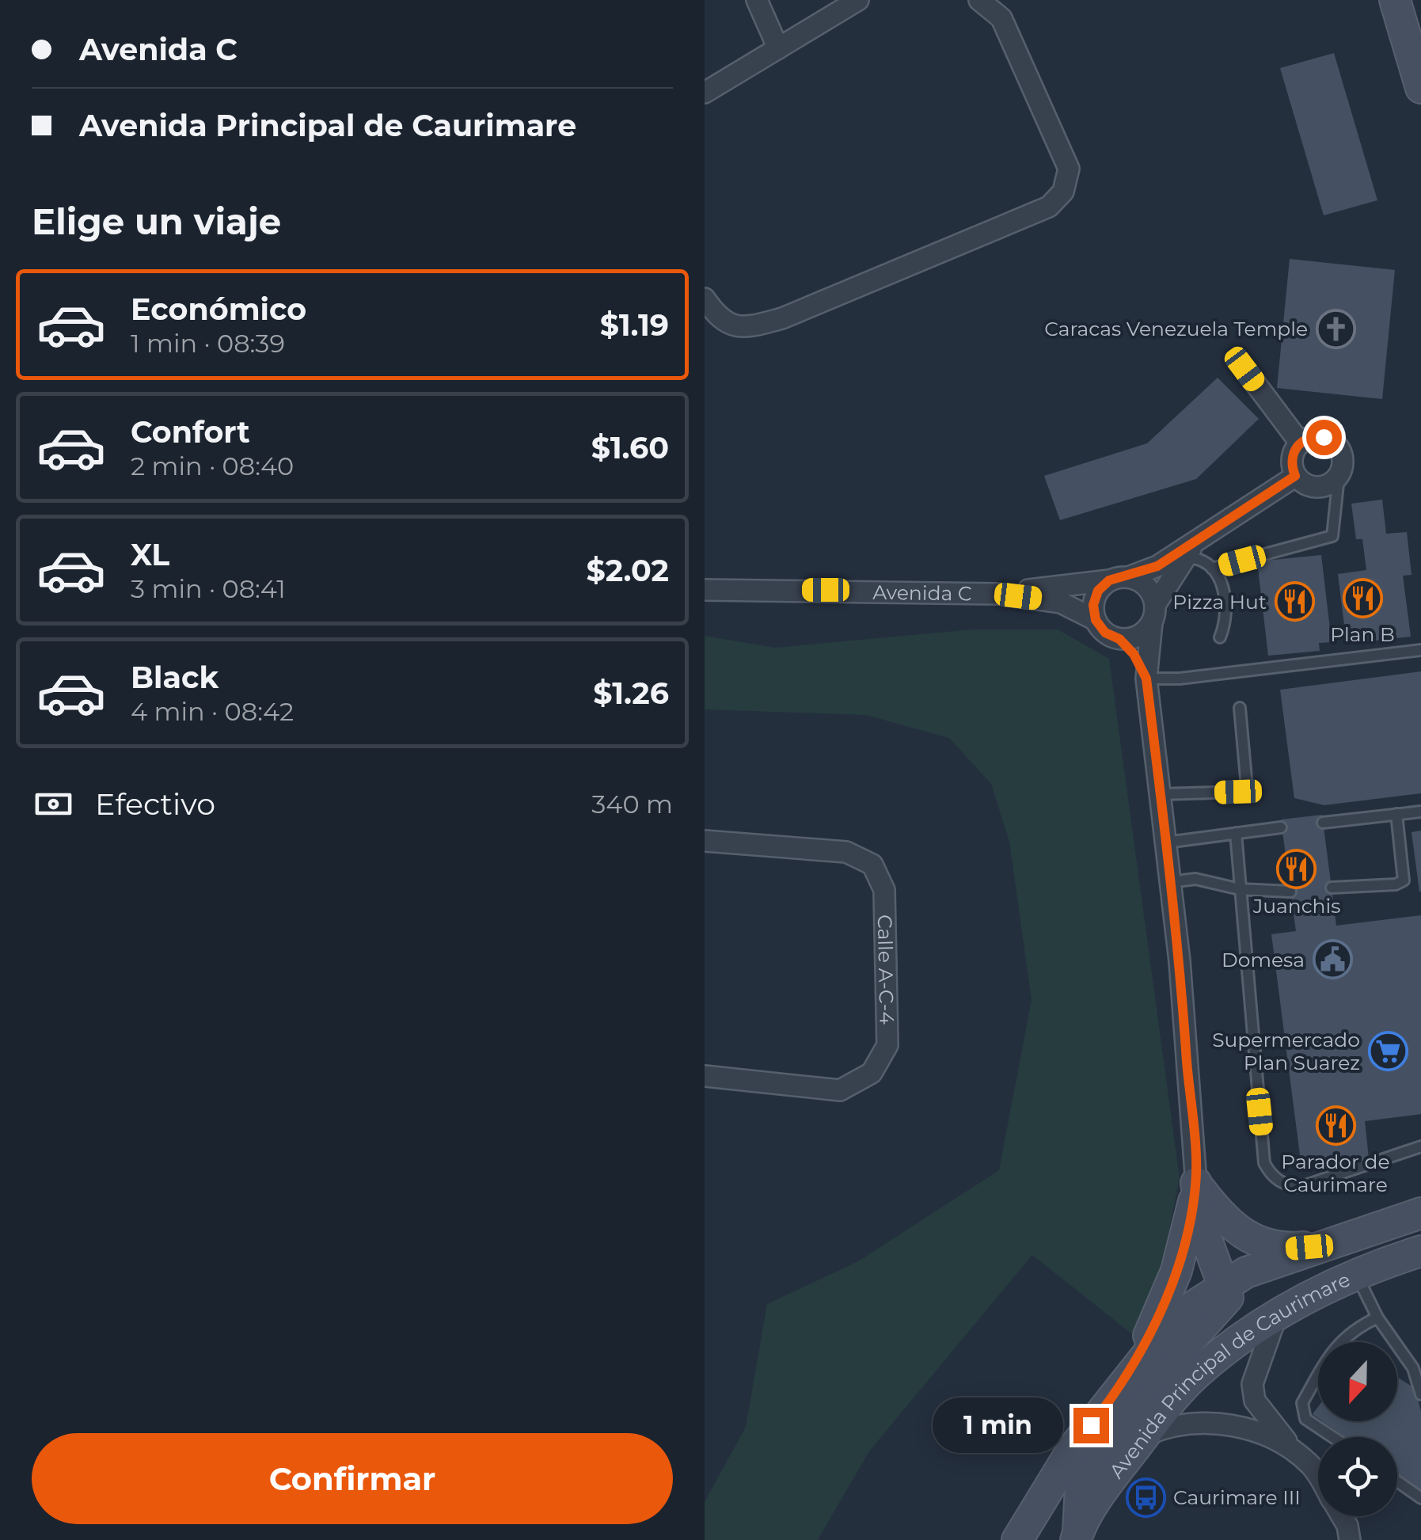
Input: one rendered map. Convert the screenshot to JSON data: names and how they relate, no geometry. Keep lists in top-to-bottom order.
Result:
{
  "streets": {
    "main road": ["Avenida Principal de Caurimare"],
    "street": ["Avenida C", "Calle A-C-4"]
  },
  "places": {
    "church": ["Caracas Venezuela Temple"],
    "restaurant": [
      "Plan B",
      "Pizza Hut",
      "Juanchis",
      "Parador de Caurimare"
    ],
    "public building": ["Domesa"],
    "supermarket": ["Supermercado Plan Suarez"],
    "bus stop": ["Caurimare III"]
  },
  "north": "bottom",
  "page": {
    "banner": ["Avenida C", "Avenida Principal de Caurimare"],
    "heading": "Elige un viaje",
    "list": [
      {
        "name": "Económico",
        "note": "1 min · 08:39",
        "value": "$1.19"
      },
      {
        "name": "Confort",
        "note": "2 min · 08:40",
        "value": "$1.60"
      },
      {
        "name": "XL",
        "note": "3 min · 08:41",
        "value": "$2.02"
      },
      {
        "name": "Black",
        "note": "4 min · 08:42",
        "value": "$1.26"
      }
    ],
    "pay": ["Efectivo", "340 m"],
    "bubble": "1 min",
    "buttons": "Confirmar"
  }
}
